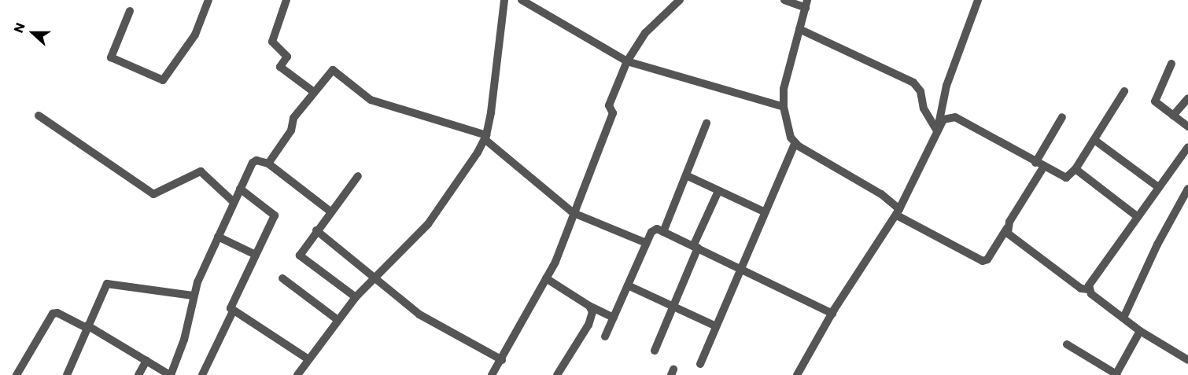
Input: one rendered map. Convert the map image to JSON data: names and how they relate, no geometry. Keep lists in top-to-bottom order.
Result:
{
  "north": "left"
}
